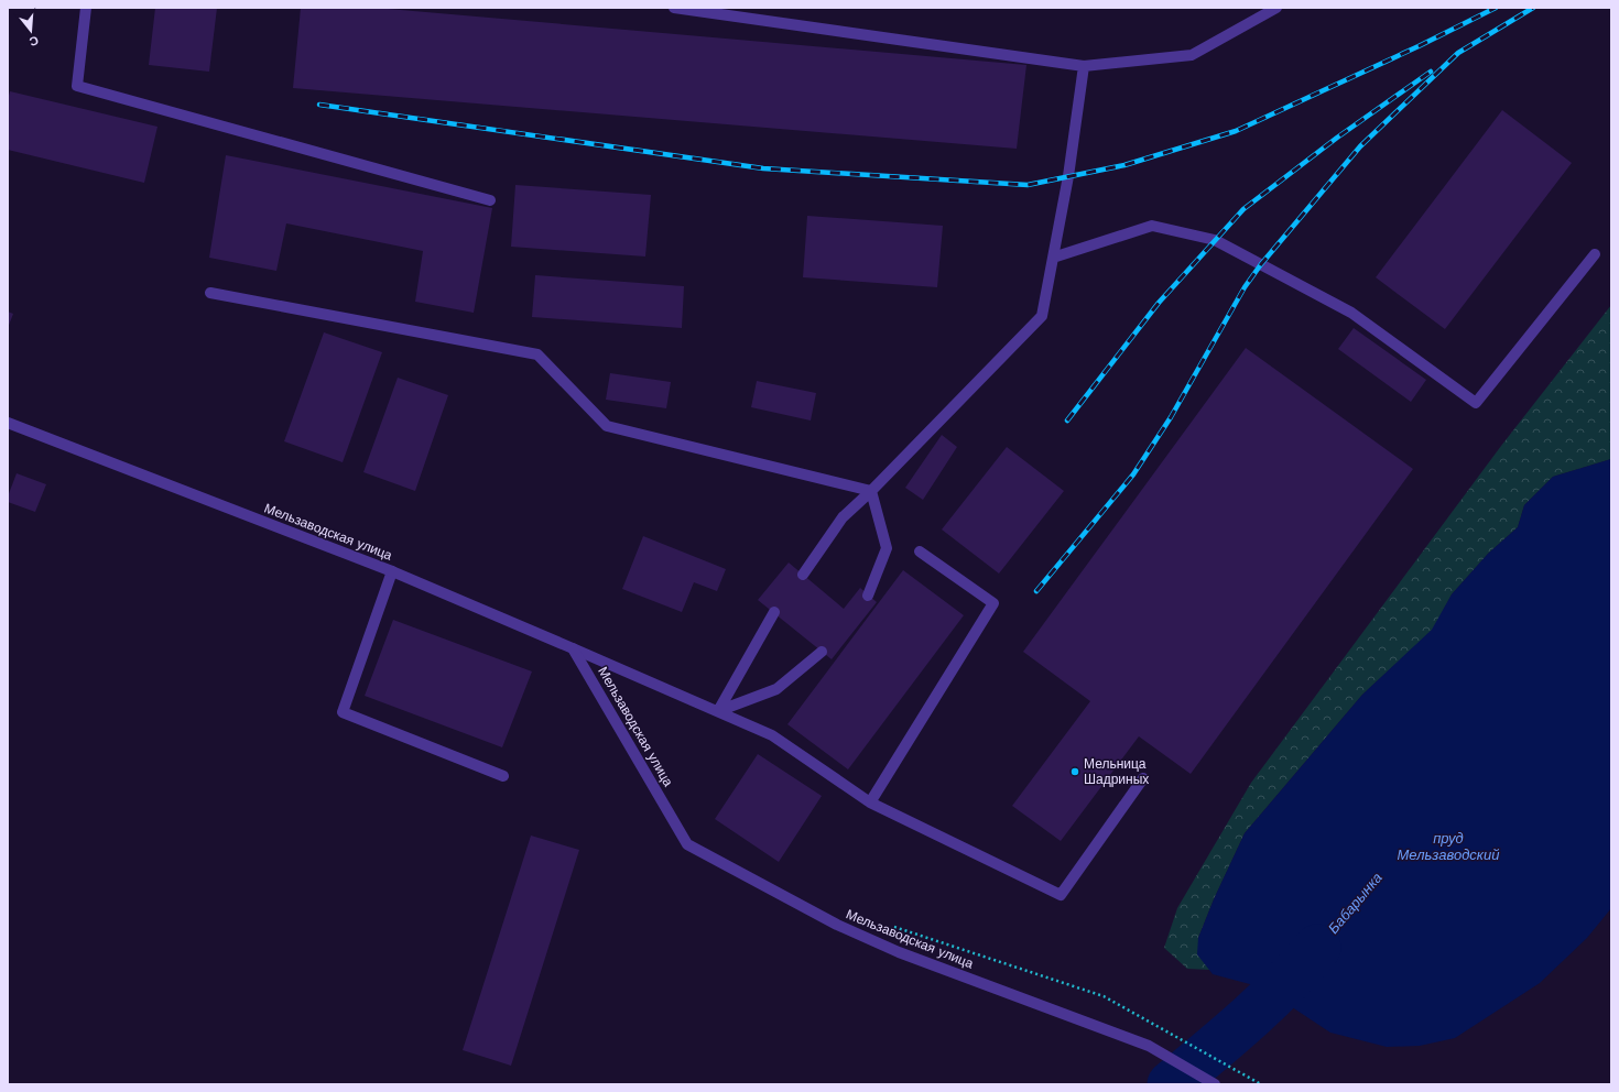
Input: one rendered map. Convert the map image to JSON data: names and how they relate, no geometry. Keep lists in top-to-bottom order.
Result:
{
  "streets": {
    "street": ["Мельзаводская улица"]
  },
  "water": ["пруд Мельзаводский", "Бабарынка"],
  "places": ["Мельница Шадриных"],
  "north": "bottom"
}
